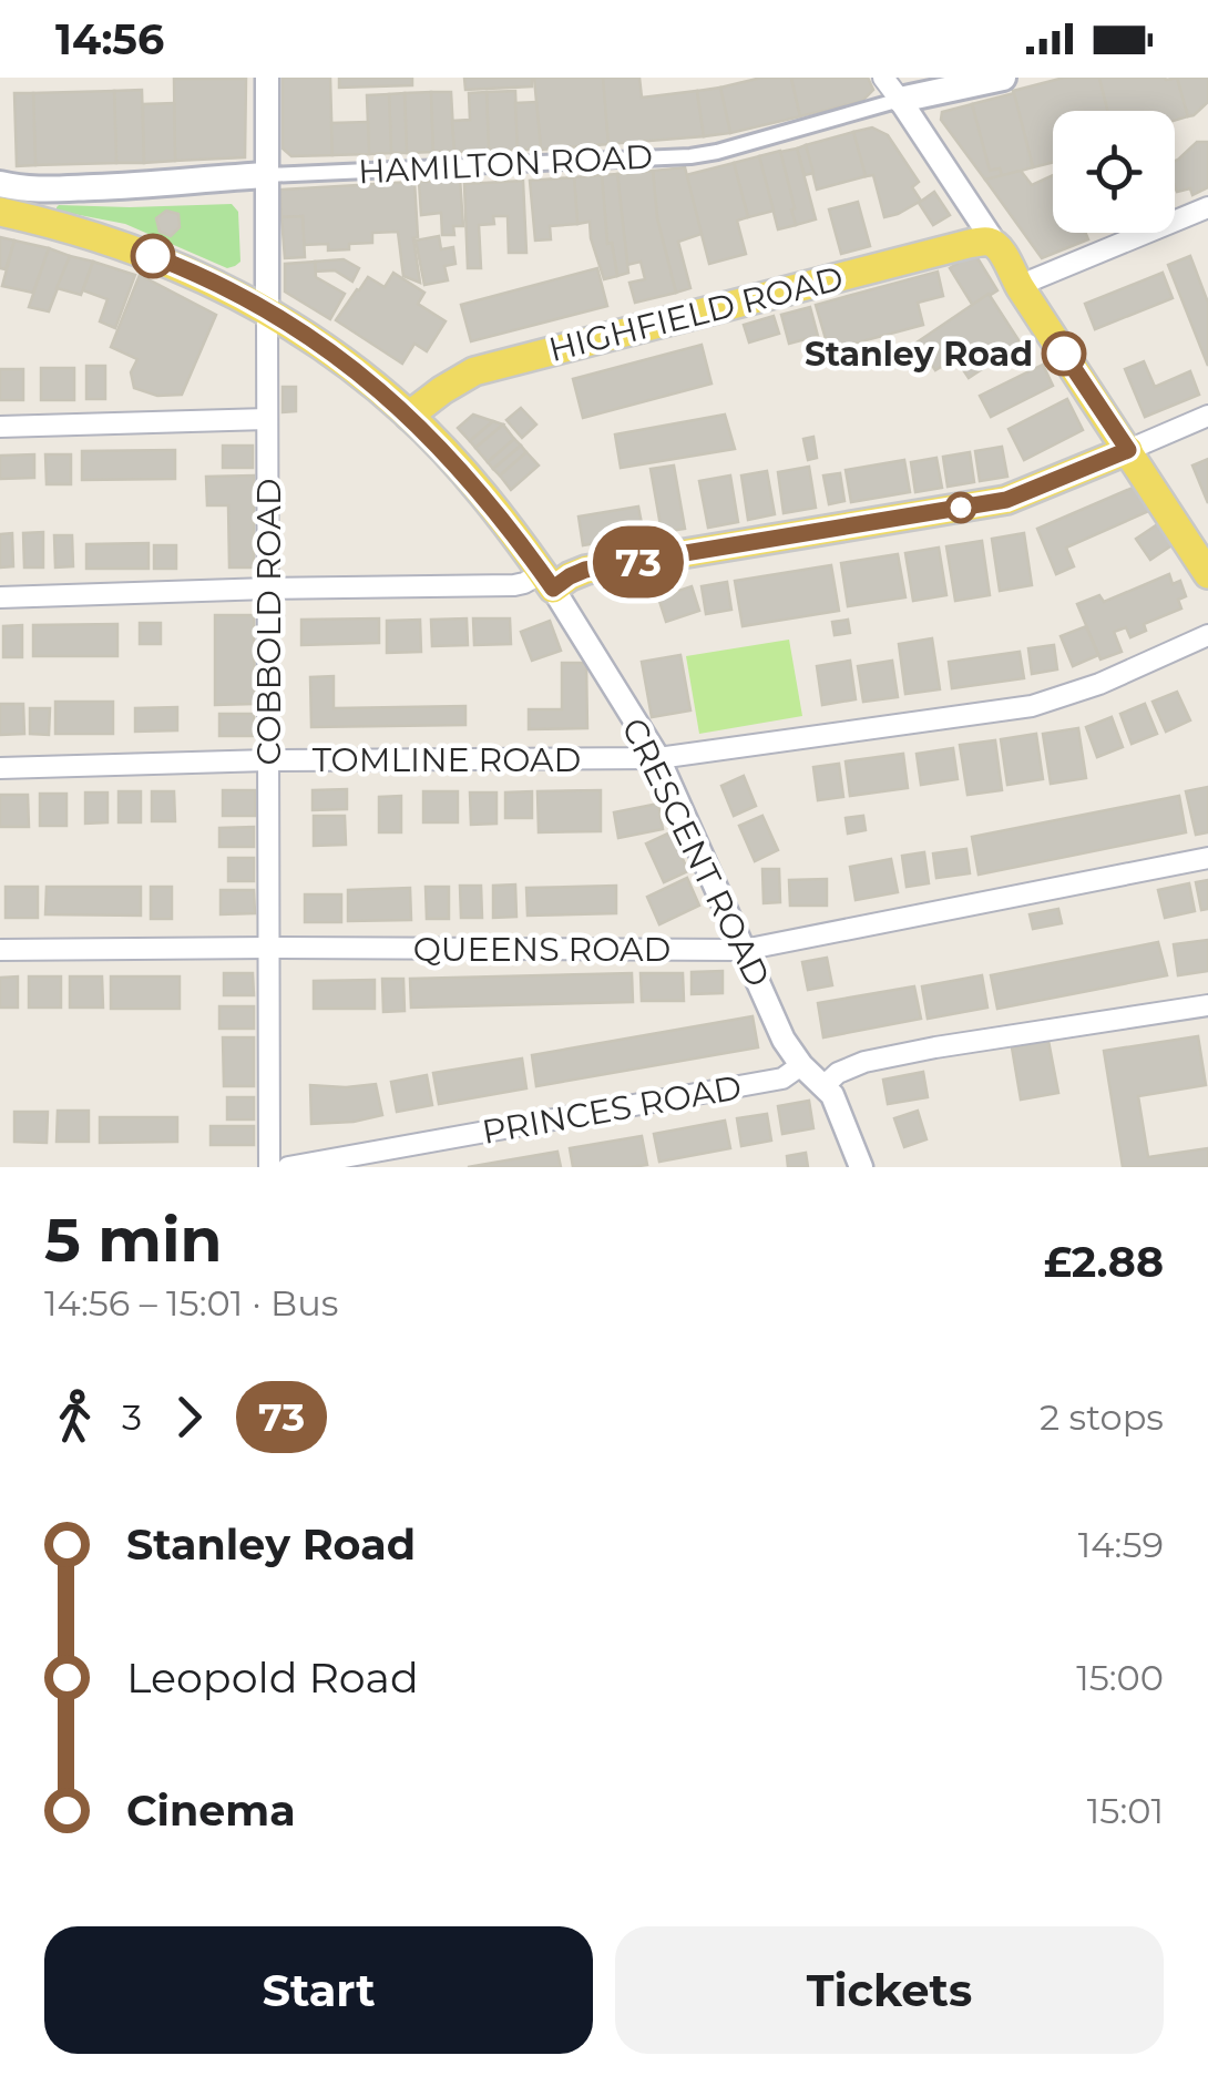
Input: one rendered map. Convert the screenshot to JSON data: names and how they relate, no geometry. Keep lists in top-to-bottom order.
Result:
{
  "streets": {
    "main road": ["HAMILTON ROAD", "HIGHFIELD ROAD", "CRESCENT ROAD"],
    "street": [
      "COBBOLD ROAD",
      "TOMLINE ROAD",
      "QUEENS ROAD",
      "PRINCES ROAD"
    ]
  },
  "crossings": [
    ["HAMILTON ROAD", "COBBOLD ROAD"],
    ["HIGHFIELD ROAD", "CRESCENT ROAD"],
    ["COBBOLD ROAD", "TOMLINE ROAD"],
    ["COBBOLD ROAD", "CRESCENT ROAD"],
    ["COBBOLD ROAD", "QUEENS ROAD"],
    ["TOMLINE ROAD", "CRESCENT ROAD"],
    ["CRESCENT ROAD", "QUEENS ROAD"],
    ["CRESCENT ROAD", "PRINCES ROAD"]
  ],
  "places": ["Stanley Road"],
  "lines": ["bus line 73"],
  "page": {
    "status": "14:56",
    "on_map": "73",
    "heading": ["5 min", "14:56 – 15:01 · Bus", "£2.88"],
    "legs": ["3", "73", "2 stops"],
    "list": [
      {
        "name": "Stanley Road",
        "value": "14:59"
      },
      {
        "name": "Leopold Road",
        "value": "15:00"
      },
      {
        "name": "Cinema",
        "value": "15:01"
      }
    ],
    "buttons": ["Start", "Tickets"]
  }
}
